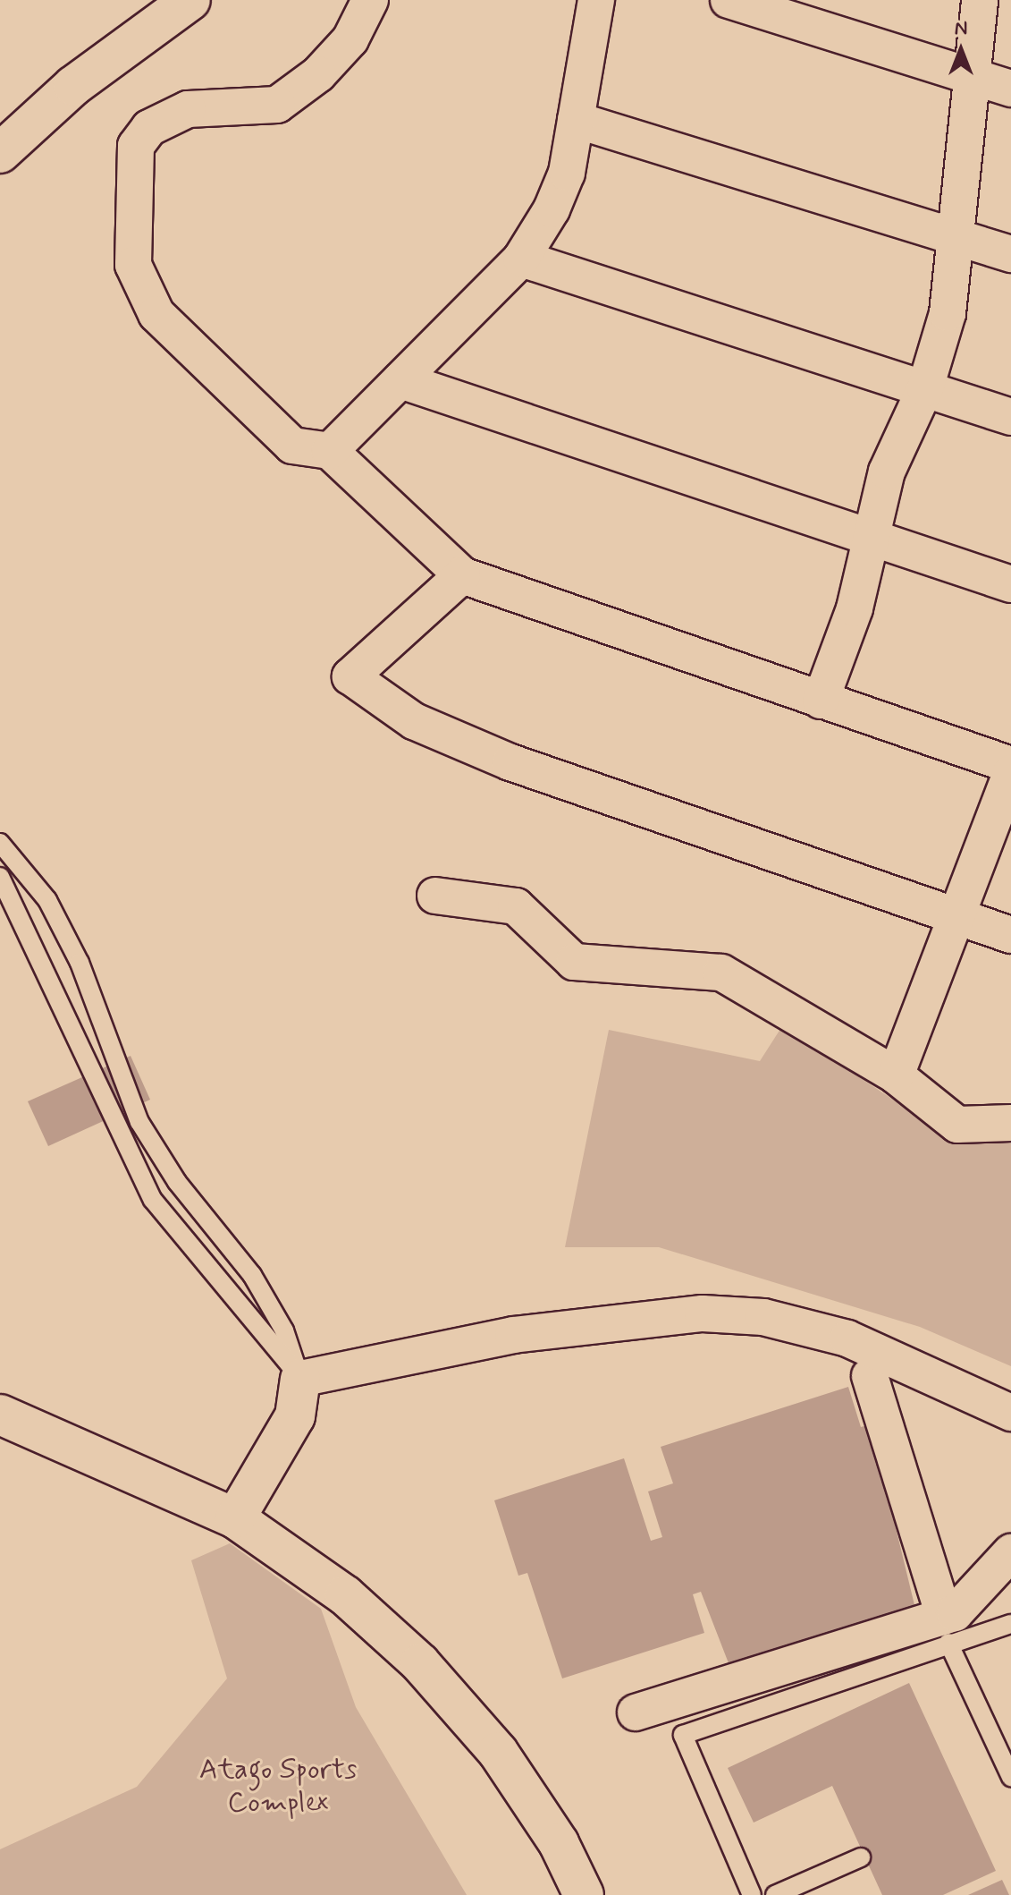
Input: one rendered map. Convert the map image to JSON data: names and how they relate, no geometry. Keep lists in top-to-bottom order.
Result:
{
  "parks": ["Atago Sports Complex"],
  "north": "top"
}
